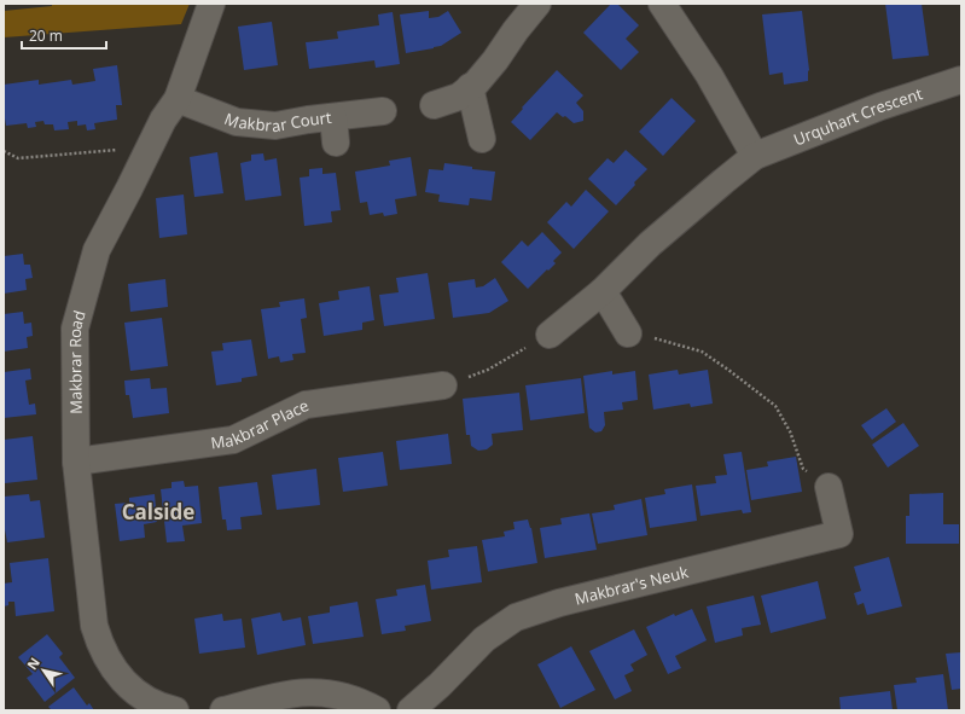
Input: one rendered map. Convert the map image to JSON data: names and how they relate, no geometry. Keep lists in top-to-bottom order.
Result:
{
  "streets": {
    "street": [
      "Makbrar Court",
      "Urquhart Crescent",
      "Makbrar Road",
      "Makbrar Place",
      "Makbrar's Neuk"
    ]
  },
  "crossings": [
    ["Makbrar Court", "Makbrar Road"],
    ["Makbrar Road", "Makbrar Place"]
  ],
  "districts": ["Calside"],
  "scale_bar": "20 m",
  "north": "top left"
}
